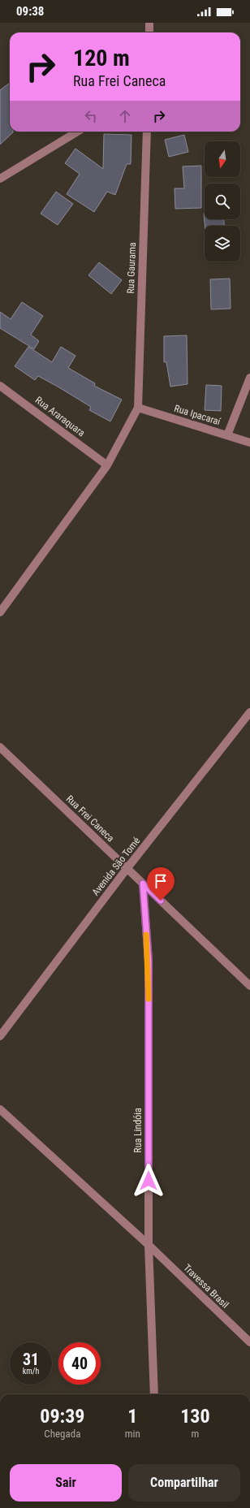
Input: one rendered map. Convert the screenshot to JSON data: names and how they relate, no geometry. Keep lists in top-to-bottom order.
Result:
{
  "streets": {
    "street": [
      "Rua Gaurama",
      "Rua Ipacaraí",
      "Rua Araraquara",
      "Rua Frei Caneca",
      "Avenida São Tomé",
      "Rua Lindóia",
      "Travessa Brasil"
    ]
  },
  "crossings": [
    ["Rua Gaurama", "Rua Ipacaraí"],
    ["Rua Frei Caneca", "Avenida São Tomé"],
    ["Rua Frei Caneca", "Rua Lindóia"],
    ["Rua Lindóia", "Travessa Brasil"]
  ],
  "north": "bottom",
  "page": {
    "status": "09:38",
    "turn": ["120 m", "Rua Frei Caneca"],
    "speed": "31 km/h",
    "limit": "40",
    "eta": [
      "09:39",
      "Chegada",
      "1",
      "min",
      "130",
      "m"
    ],
    "buttons": ["Sair", "Compartilhar"]
  }
}
